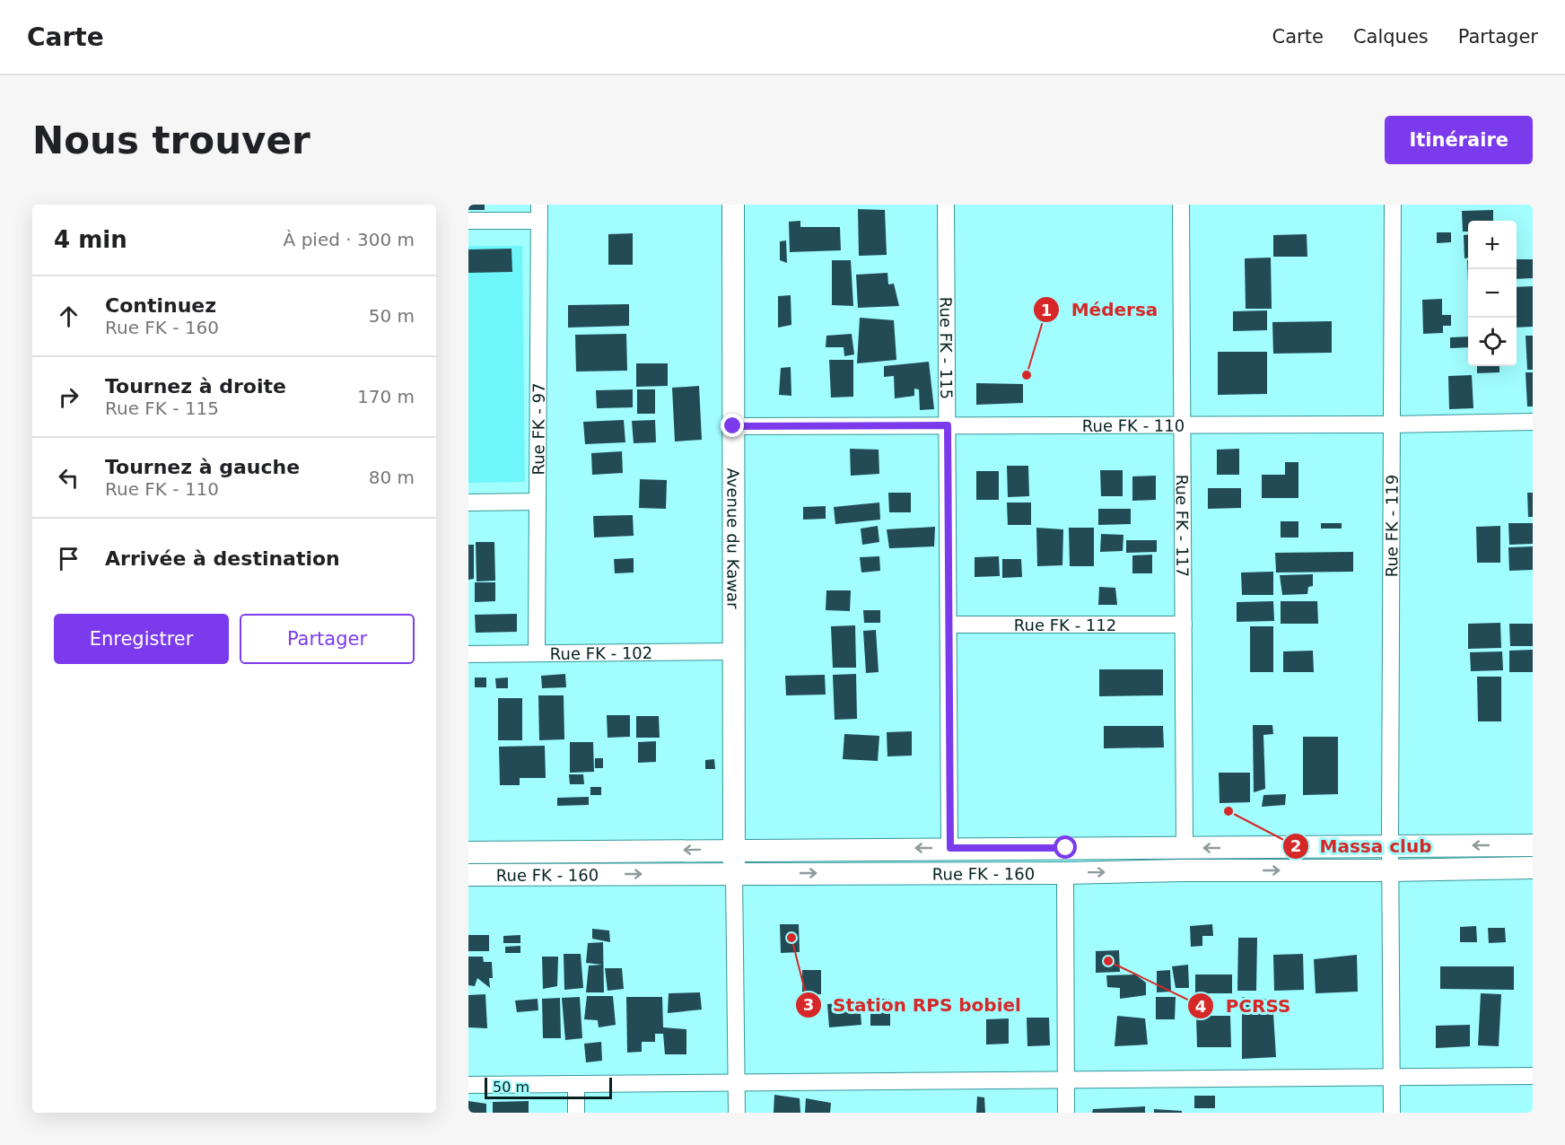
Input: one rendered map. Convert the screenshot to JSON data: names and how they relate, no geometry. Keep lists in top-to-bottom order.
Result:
{
  "streets": {
    "main road": ["Avenue du Kawar", "Rue FK - 160"],
    "street": [
      "Rue FK - 115",
      "Rue FK - 110",
      "Rue FK - 97",
      "Rue FK - 119",
      "Rue FK - 117",
      "Rue FK - 112",
      "Rue FK - 102"
    ]
  },
  "crossings": [
    ["Rue FK - 115", "Rue FK - 110"],
    ["Rue FK - 115", "Rue FK - 112"],
    ["Rue FK - 115", "Rue FK - 160"],
    ["Rue FK - 110", "Rue FK - 119"],
    ["Rue FK - 110", "Rue FK - 117"],
    ["Rue FK - 110", "Avenue du Kawar"],
    ["Rue FK - 97", "Rue FK - 102"],
    ["Rue FK - 119", "Rue FK - 160"],
    ["Rue FK - 117", "Rue FK - 112"],
    ["Rue FK - 117", "Rue FK - 160"],
    ["Avenue du Kawar", "Rue FK - 102"],
    ["Avenue du Kawar", "Rue FK - 160"]
  ],
  "places": [
    "Médersa",
    "Massa club",
    "Station RPS bobiel",
    "PCRSS"
  ],
  "scale_bar": "50 m",
  "page": {
    "header": "Carte",
    "nav": ["Carte", "Calques", "Partager"],
    "buttons": [
      "Itinéraire",
      ["Enregistrer", "Partager"]
    ],
    "title": "Nous trouver",
    "heading": ["4 min", "À pied · 300 m"],
    "map_buttons": ["+", "−"],
    "list": [
      ["Continuez", "Rue FK - 160", "50 m"],
      ["Tournez à droite", "Rue FK - 115", "170 m"],
      ["Tournez à gauche", "Rue FK - 110", "80 m"],
      "Arrivée à destination"
    ],
    "scale": "50 m"
  }
}
